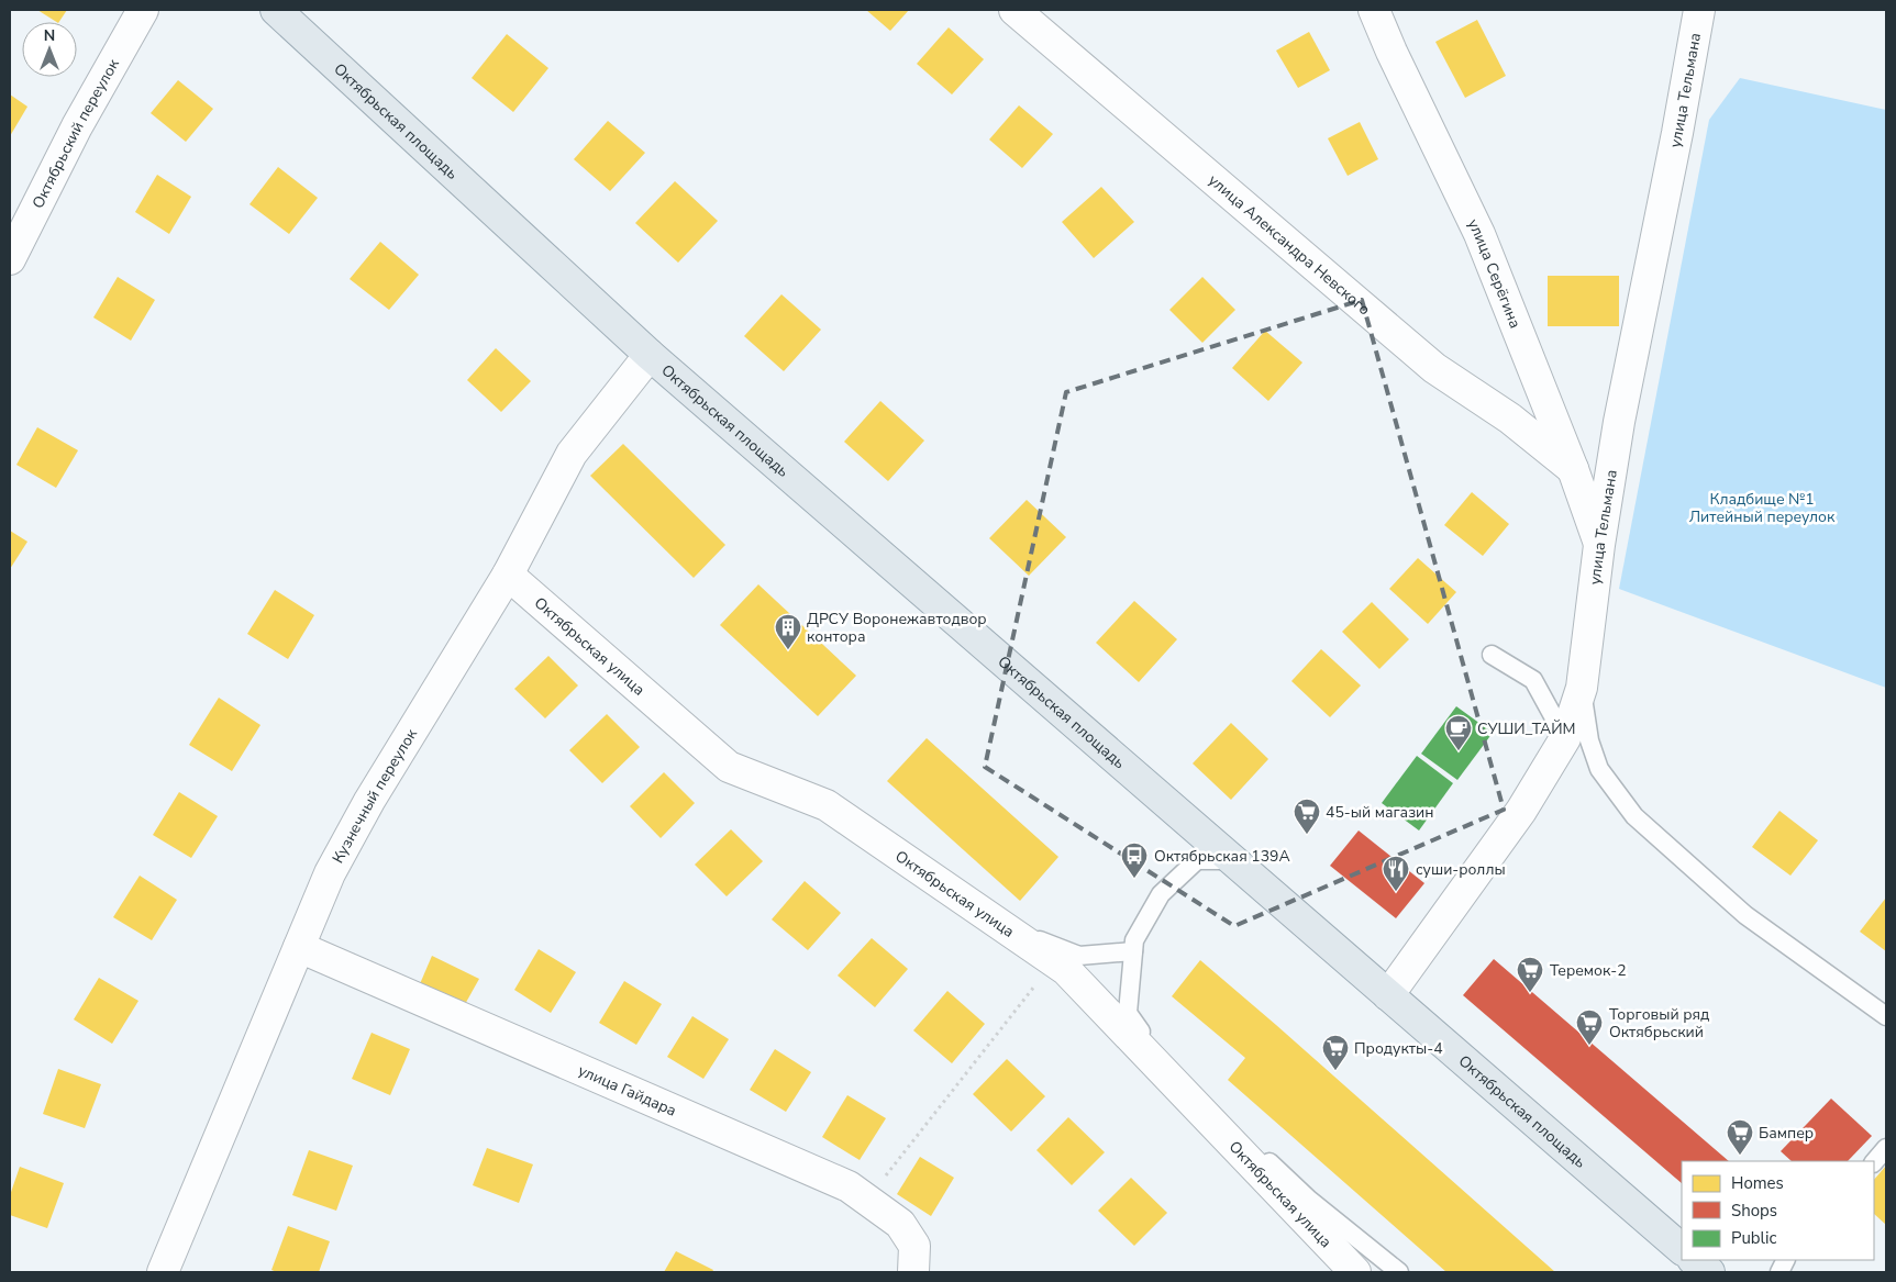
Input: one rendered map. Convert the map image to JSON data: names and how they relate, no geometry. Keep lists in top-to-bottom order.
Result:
{
  "streets": {
    "main road": ["Октябрьская площадь"],
    "street": [
      "улица Тельмана",
      "Октябрьский переулок",
      "улица Александра Невского",
      "улица Серёгина",
      "Октябрьская улица",
      "Кузнечный переулок",
      "улица Гайдара"
    ]
  },
  "crossings": [
    ["улица Тельмана", "Октябрьская площадь"],
    ["улица Тельмана", "улица Серёгина"],
    ["Октябрьская площадь", "Кузнечный переулок"],
    ["улица Александра Невского", "улица Серёгина"],
    ["Октябрьская улица", "Кузнечный переулок"],
    ["Кузнечный переулок", "улица Гайдара"]
  ],
  "parks": ["Кладбище №1 Литейный переулок"],
  "places": {
    "building": ["ДРСУ Воронежавтодвор контора"],
    "cafe": ["СУШИ_ТАЙМ"],
    "supermarket": [
      "45-ый магазин",
      "Теремок-2",
      "Торговый ряд Октябрьский",
      "Продукты-4",
      "Бампер"
    ],
    "bus stop": ["Октябрьская 139А"],
    "restaurant": ["суши-роллы"]
  },
  "legend": ["Homes", "Shops", "Public"],
  "north": "top"
}
